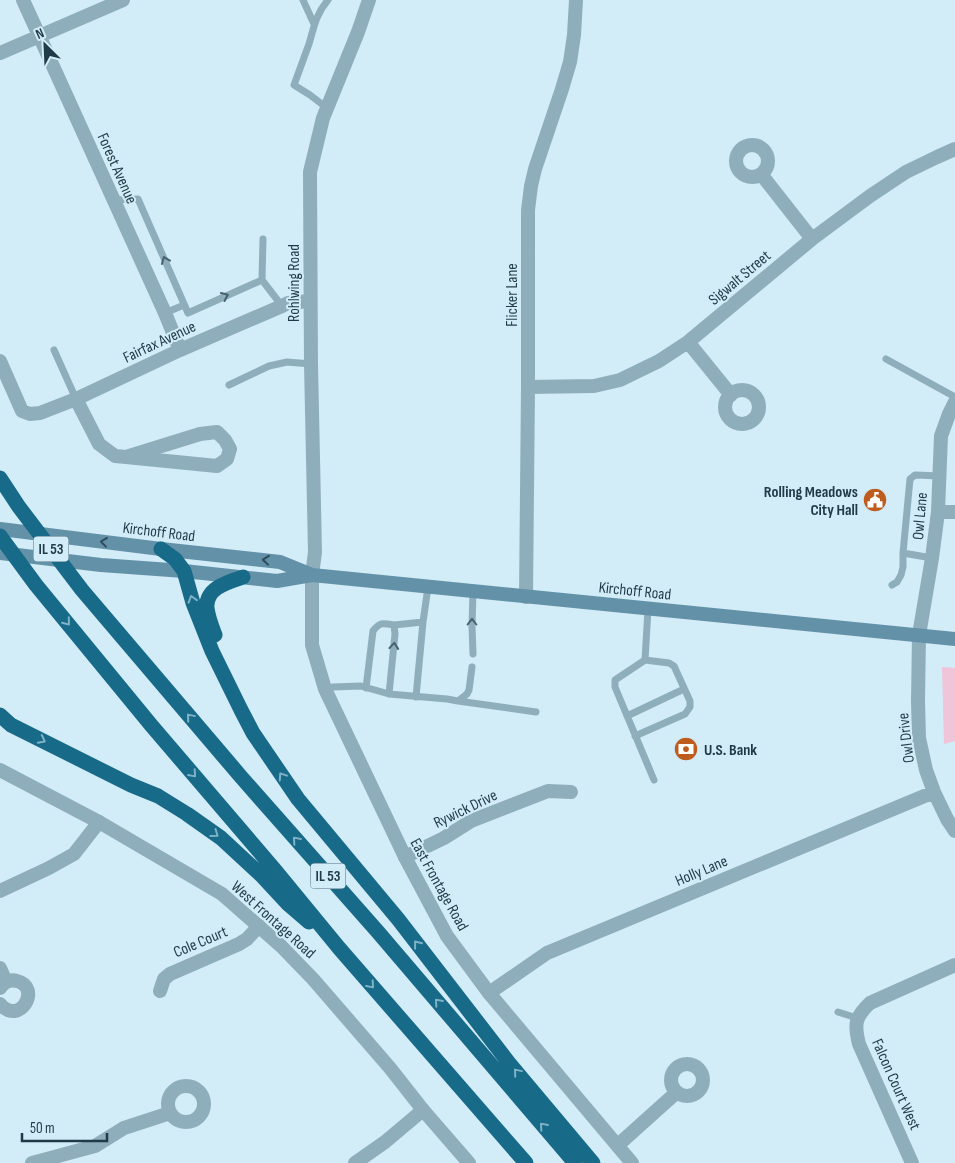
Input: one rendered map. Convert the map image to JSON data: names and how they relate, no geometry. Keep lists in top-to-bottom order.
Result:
{
  "streets": {
    "highway": ["IL 53"],
    "main road": ["Kirchoff Road"],
    "street": [
      "Forest Avenue",
      "Sigwalt Street",
      "Rohlwing Road",
      "Flicker Lane",
      "Fairfax Avenue",
      "Owl Lane",
      "Owl Drive",
      "Rywick Drive",
      "Holly Lane",
      "East Frontage Road",
      "West Frontage Road",
      "Cole Court",
      "Falcon Court West"
    ]
  },
  "crossings": [
    ["Forest Avenue", "Fairfax Avenue"],
    ["Sigwalt Street", "Flicker Lane"],
    ["Rohlwing Road", "Fairfax Avenue"],
    ["Rohlwing Road", "Kirchoff Road"],
    ["Rohlwing Road", "East Frontage Road"],
    ["Flicker Lane", "Kirchoff Road"],
    ["Owl Lane", "Kirchoff Road"],
    ["Owl Lane", "Owl Drive"],
    ["Kirchoff Road", "Owl Drive"],
    ["Kirchoff Road", "East Frontage Road"],
    ["Owl Drive", "Holly Lane"],
    ["Rywick Drive", "East Frontage Road"],
    ["Holly Lane", "East Frontage Road"],
    ["West Frontage Road", "Cole Court"]
  ],
  "places": {
    "public building": ["Rolling Meadows City Hall"],
    "bank": ["U.S. Bank"]
  },
  "scale_bar": "50 m",
  "north": "top left"
}
